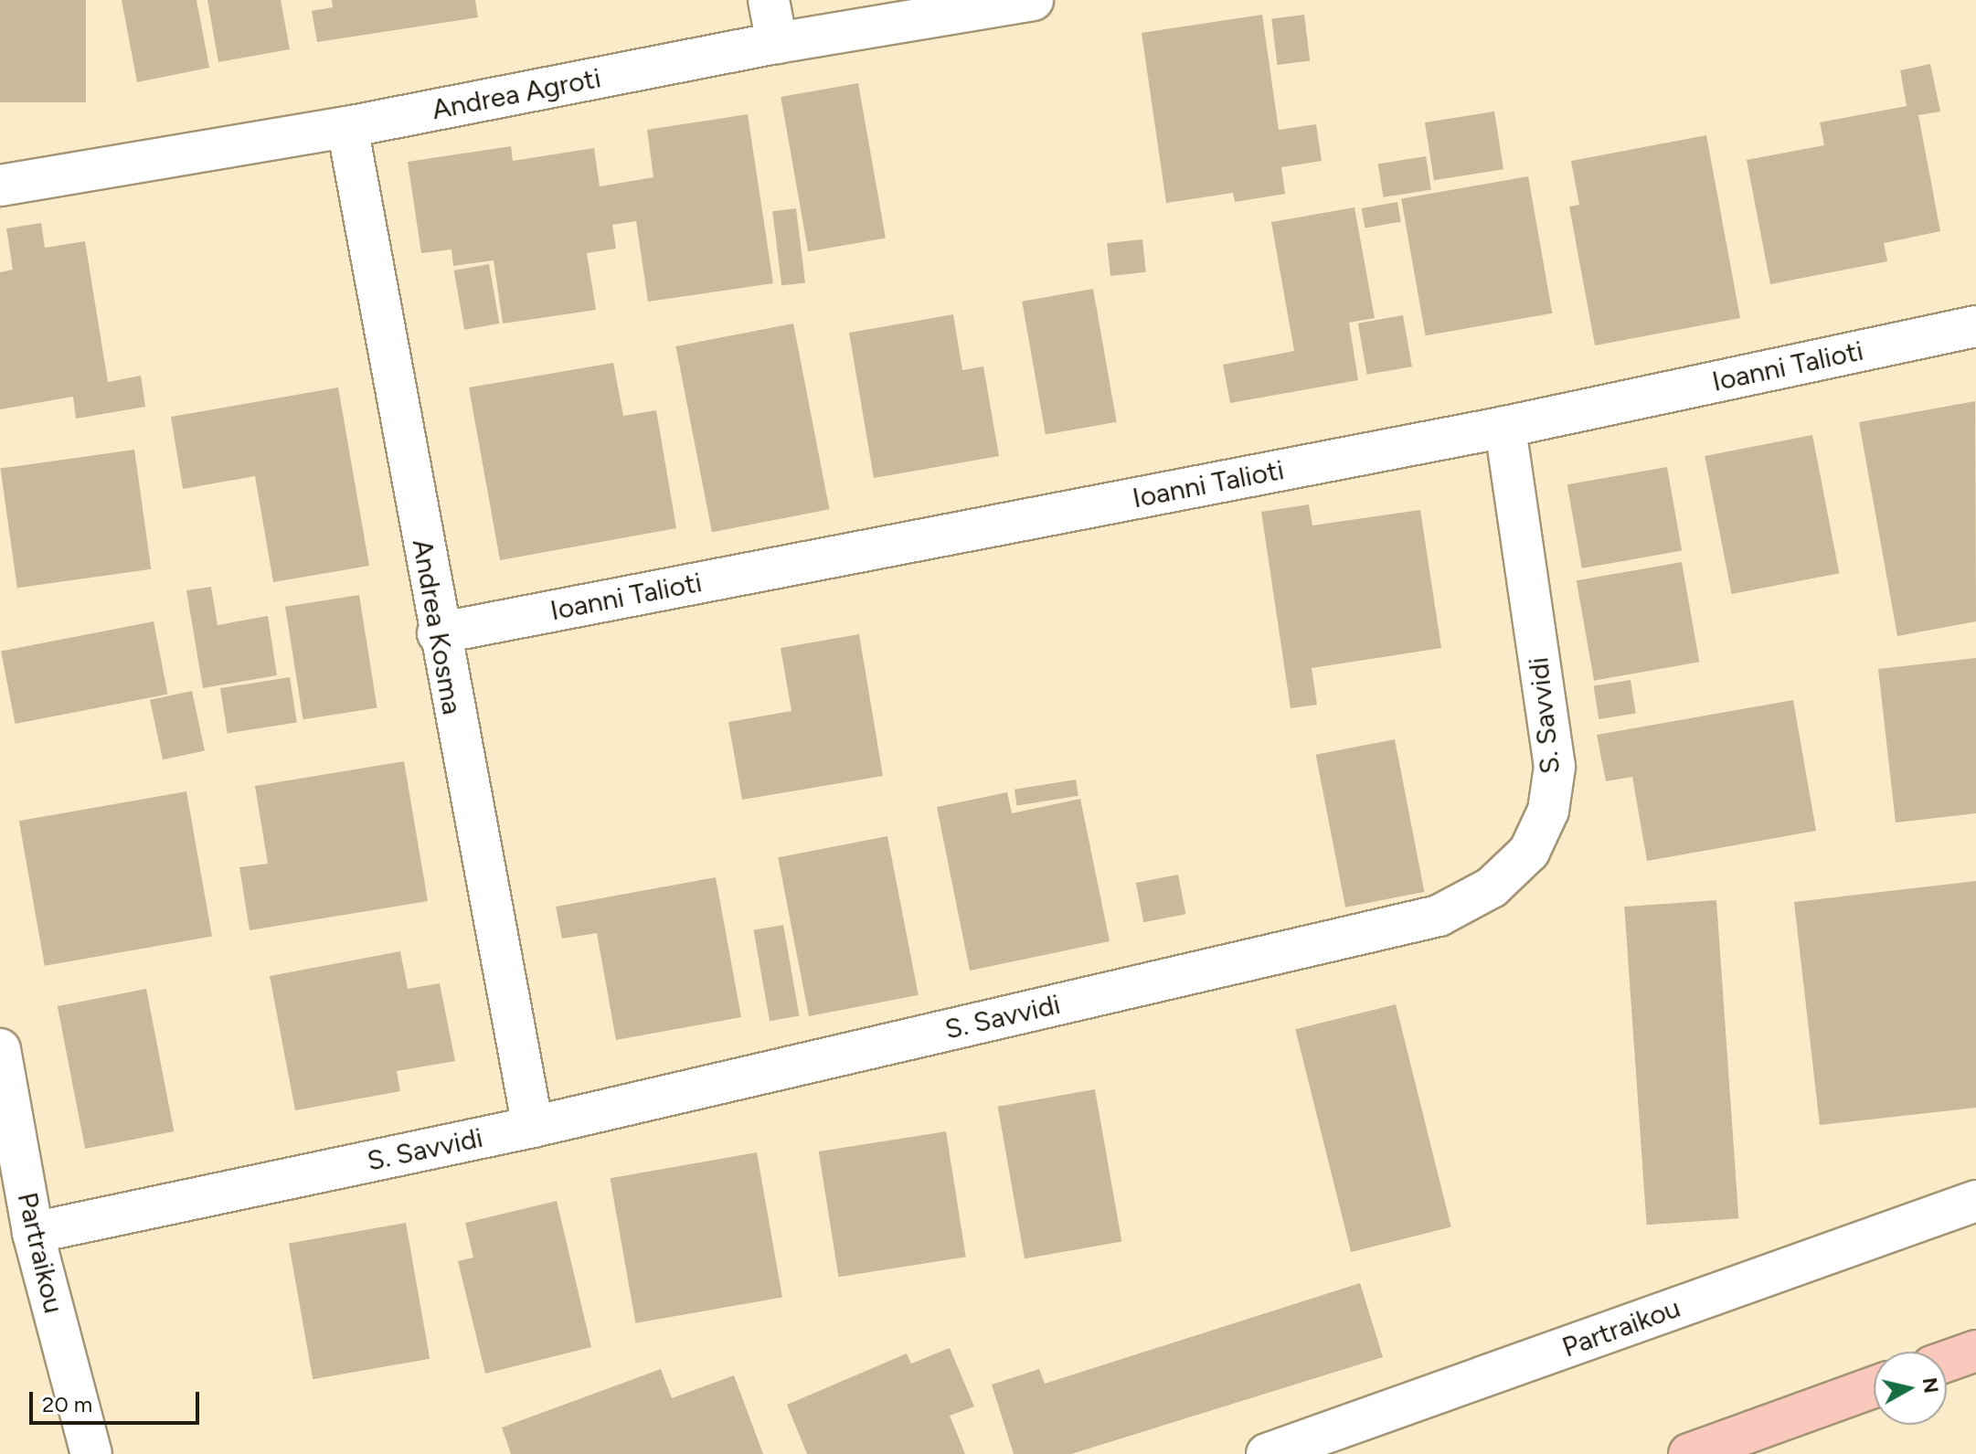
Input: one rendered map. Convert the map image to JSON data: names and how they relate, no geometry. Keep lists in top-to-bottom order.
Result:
{
  "streets": {
    "street": [
      "Andrea Agroti",
      "Ioanni Talioti",
      "Andrea Kosma",
      "S. Savvidi",
      "Partraikou"
    ]
  },
  "crossings": [
    ["Andrea Agroti", "Andrea Kosma"],
    ["Ioanni Talioti", "Andrea Kosma"],
    ["Ioanni Talioti", "S. Savvidi"],
    ["Andrea Kosma", "S. Savvidi"],
    ["S. Savvidi", "Partraikou"]
  ],
  "scale_bar": "20 m",
  "north": "right"
}
